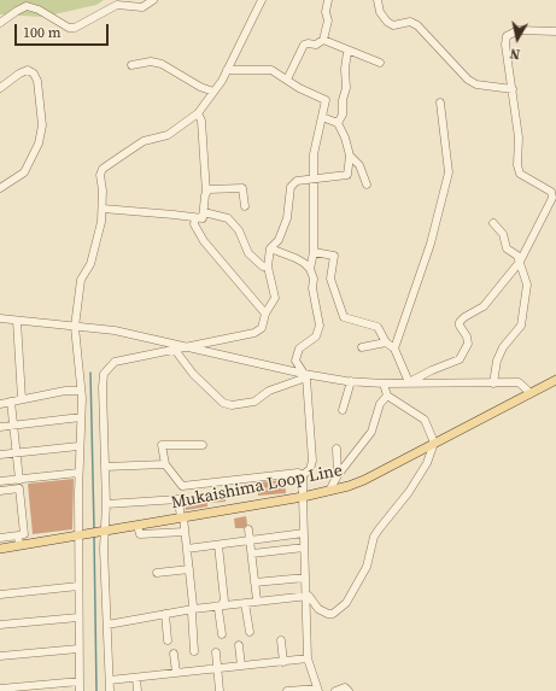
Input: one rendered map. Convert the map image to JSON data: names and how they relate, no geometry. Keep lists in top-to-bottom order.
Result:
{
  "streets": {
    "main road": ["Mukaishima Loop Line"]
  },
  "scale_bar": "100 m",
  "north": "bottom"
}
